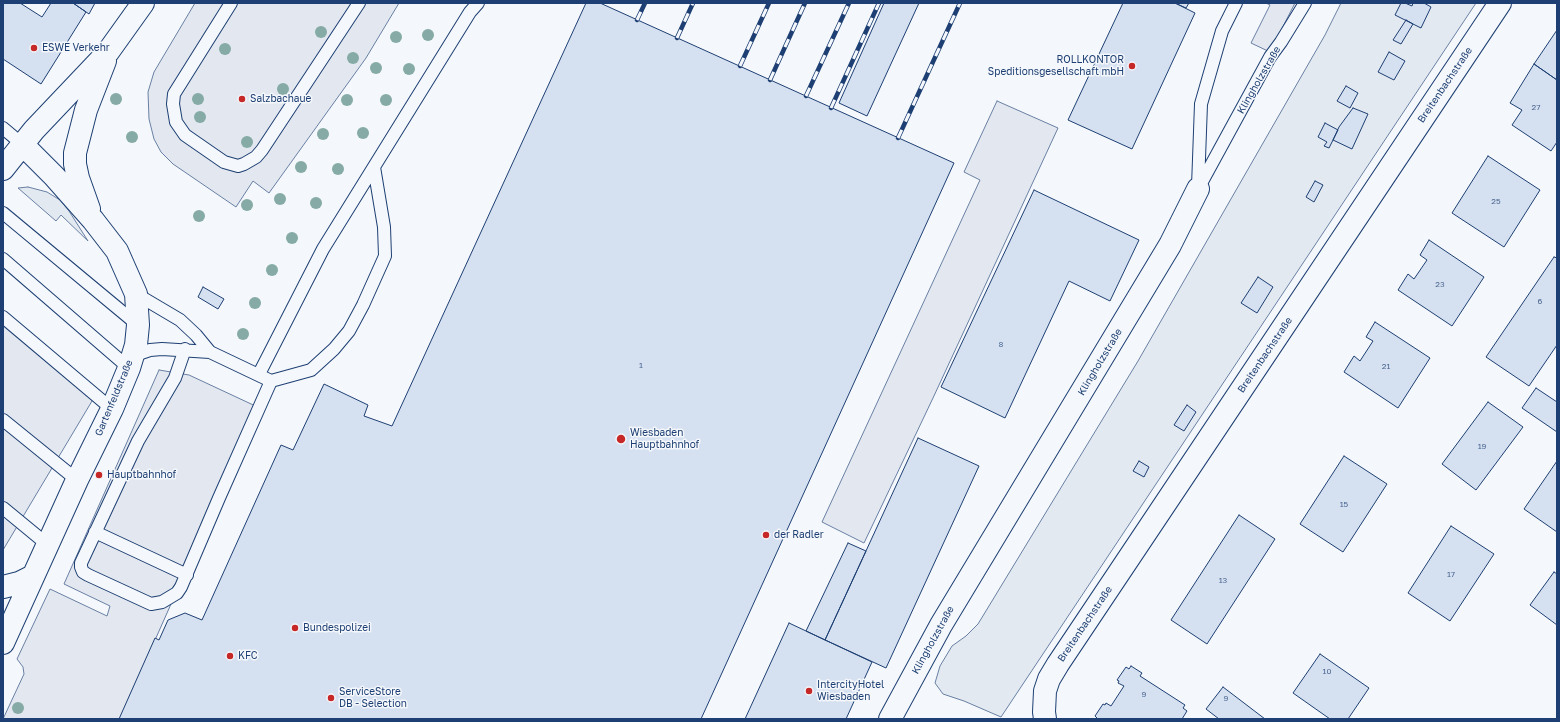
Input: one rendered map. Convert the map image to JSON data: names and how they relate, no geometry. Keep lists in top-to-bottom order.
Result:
{
  "streets": {
    "street": ["Klingholzstraße", "Breitenbachstraße", "Gartenfeldstraße"]
  },
  "places": [
    "ESWE Verkehr",
    "ROLLKONTOR Speditionsgesellschaft mbH",
    "Salzbachaue",
    "Wiesbaden Hauptbahnhof",
    "Hauptbahnhof",
    "der Radler",
    "Bundespolizei",
    "KFC",
    "IntercityHotel Wiesbaden",
    "ServiceStore DB - Selection"
  ],
  "house_numbers": [
    "27",
    "25",
    "23",
    "6",
    "8",
    "1",
    "21",
    "19",
    "15",
    "17",
    "13",
    "10",
    "9",
    "9"
  ]
}
